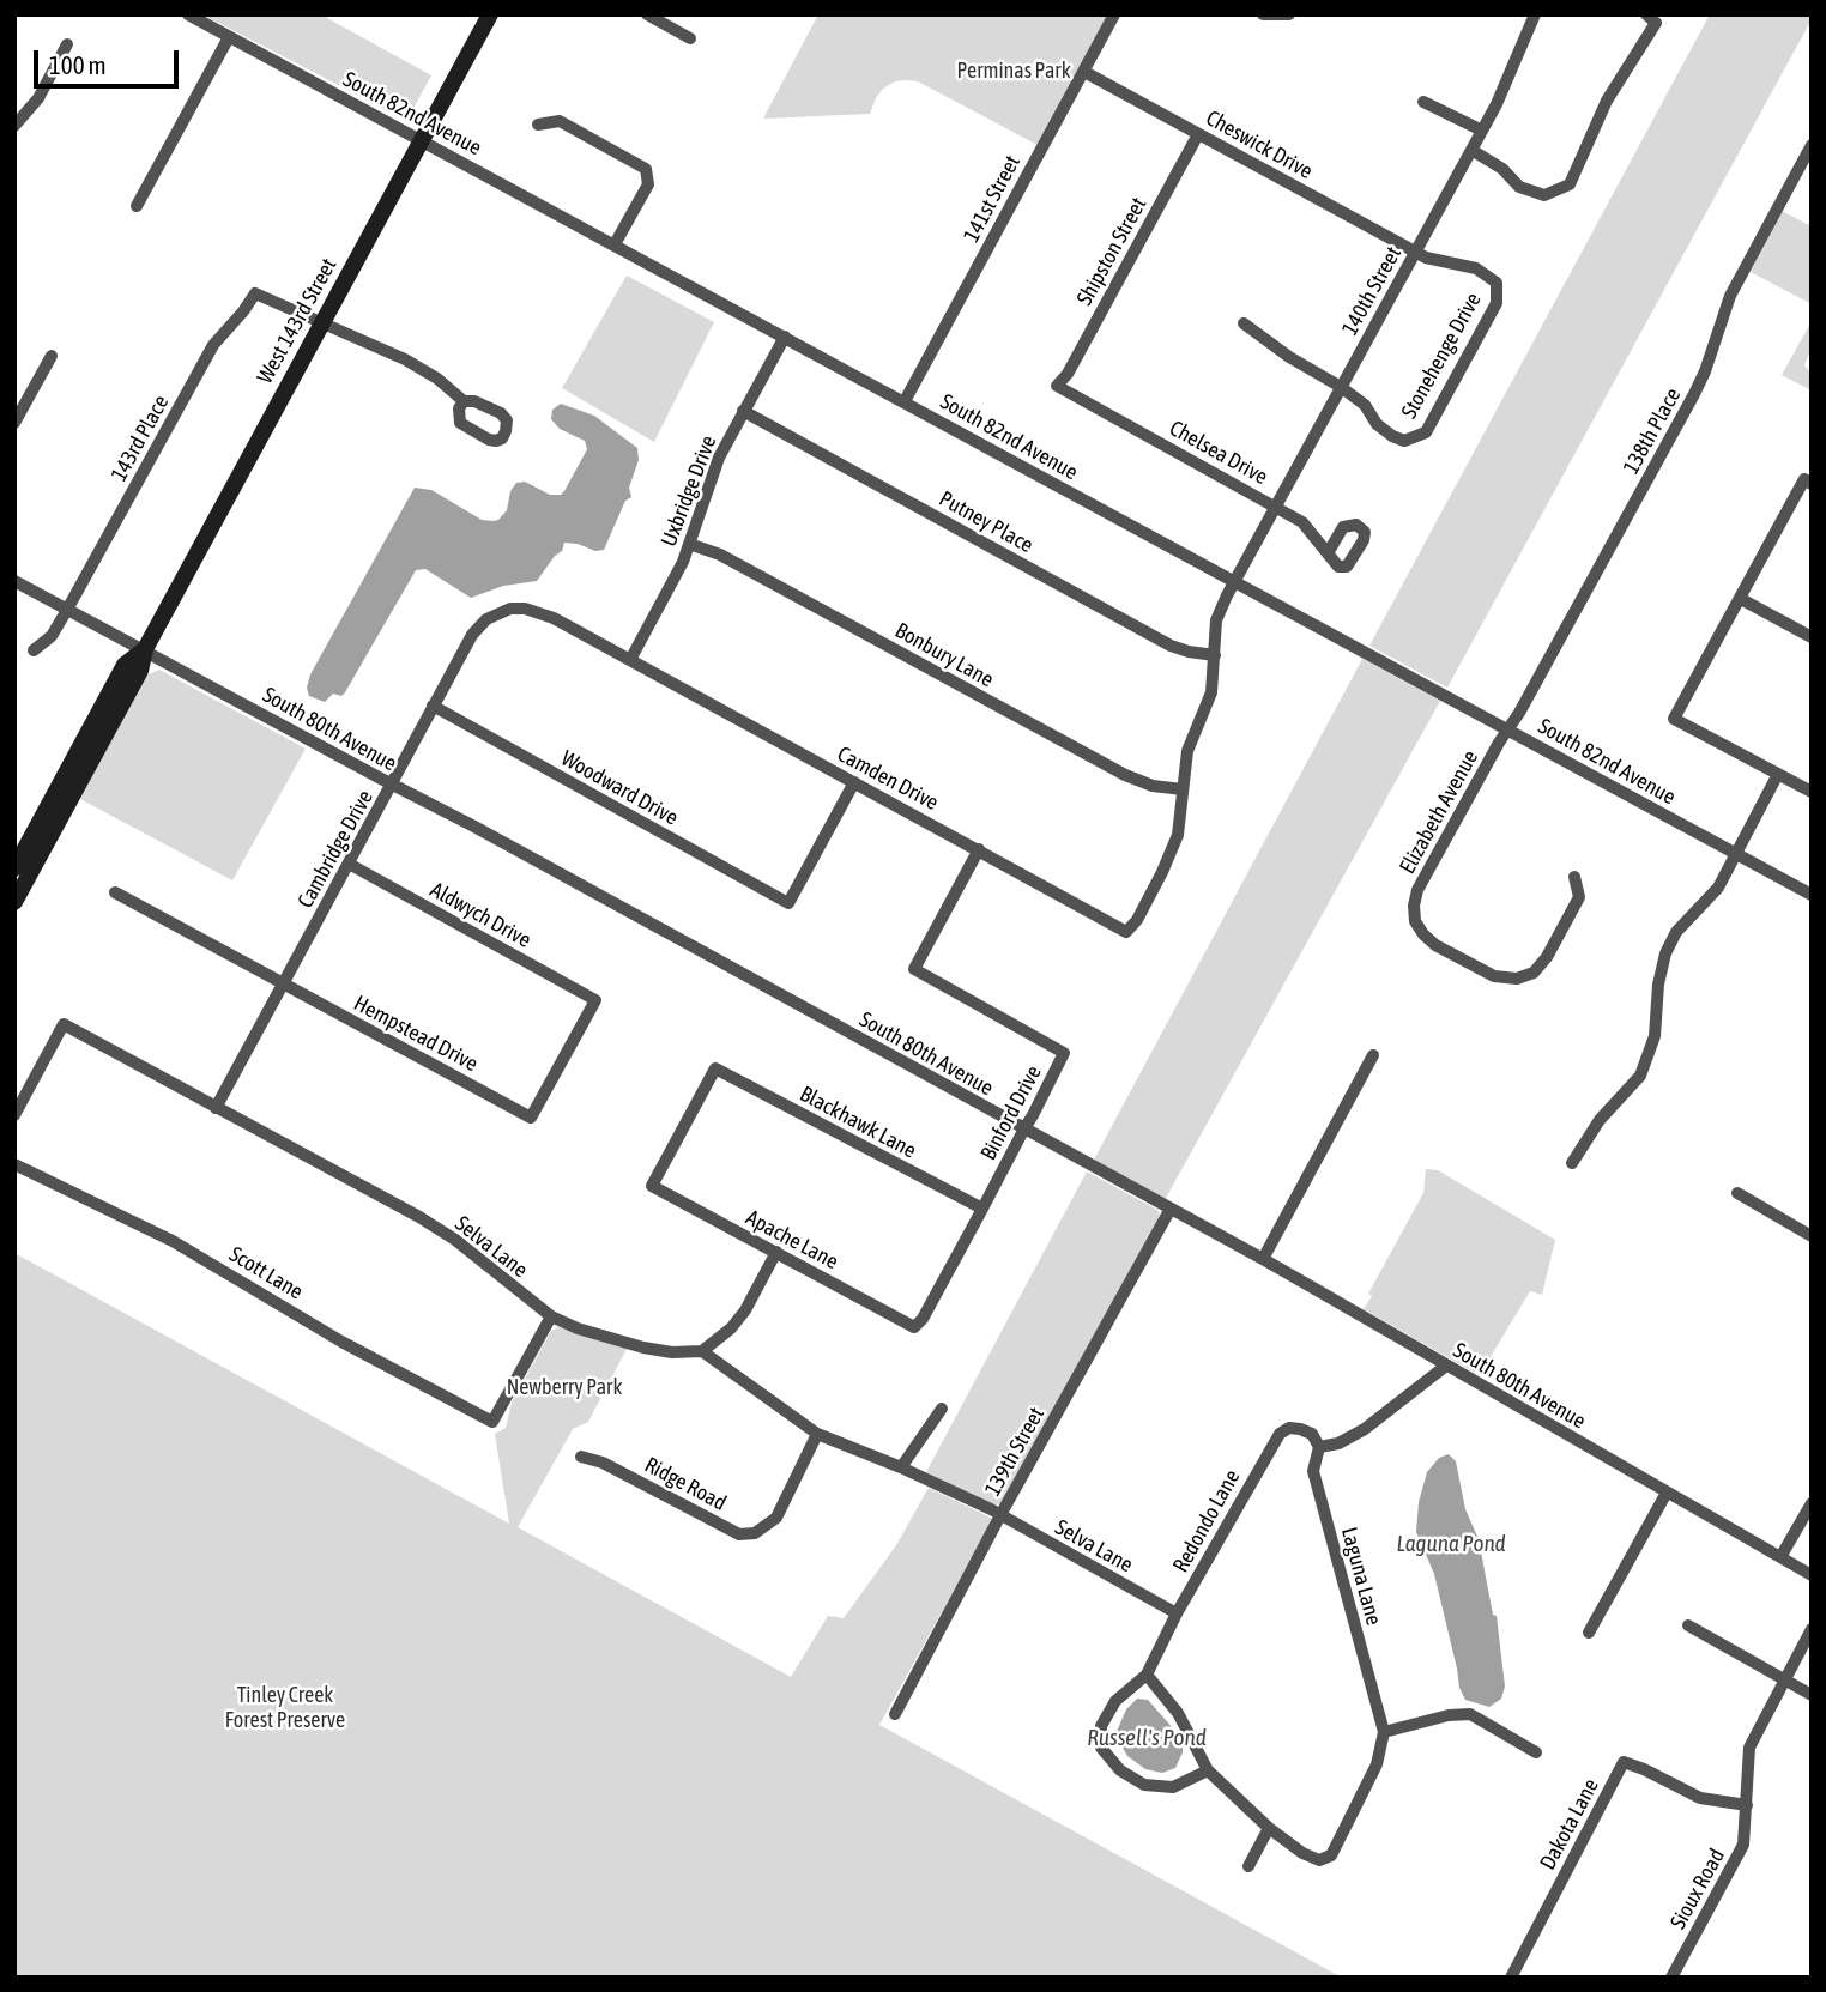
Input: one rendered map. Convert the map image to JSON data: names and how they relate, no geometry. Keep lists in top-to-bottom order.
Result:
{
  "streets": {
    "main road": ["West 143rd Street"],
    "street": [
      "South 82nd Avenue",
      "Cheswick Drive",
      "141st Street",
      "Shipston Street",
      "140th Street",
      "Stonehenge Drive",
      "138th Place",
      "143rd Place",
      "Chelsea Drive",
      "Uxbridge Drive",
      "Putney Place",
      "Bonbury Lane",
      "South 80th Avenue",
      "Camden Drive",
      "Woodward Drive",
      "Elizabeth Avenue",
      "Cambridge Drive",
      "Aldwych Drive",
      "Hempstead Drive",
      "Binford Drive",
      "Blackhawk Lane",
      "Apache Lane",
      "Selva Lane",
      "Scott Lane",
      "139th Street",
      "Ridge Road",
      "Redondo Lane",
      "Laguna Lane",
      "Dakota Lane",
      "Sioux Road"
    ]
  },
  "crossings": [
    ["South 82nd Avenue", "141st Street"],
    ["South 82nd Avenue", "140th Street"],
    ["South 82nd Avenue", "West 143rd Street"],
    ["South 82nd Avenue", "138th Place"],
    ["South 82nd Avenue", "Uxbridge Drive"],
    ["South 82nd Avenue", "Elizabeth Avenue"],
    ["Cheswick Drive", "141st Street"],
    ["Cheswick Drive", "Shipston Street"],
    ["Cheswick Drive", "140th Street"],
    ["Cheswick Drive", "Stonehenge Drive"],
    ["Shipston Street", "Chelsea Drive"],
    ["140th Street", "Stonehenge Drive"],
    ["140th Street", "Chelsea Drive"],
    ["West 143rd Street", "143rd Place"],
    ["West 143rd Street", "South 80th Avenue"],
    ["138th Place", "Elizabeth Avenue"],
    ["143rd Place", "South 80th Avenue"],
    ["Uxbridge Drive", "Putney Place"],
    ["Uxbridge Drive", "Bonbury Lane"],
    ["Uxbridge Drive", "Camden Drive"],
    ["Uxbridge Drive", "Cambridge Drive"],
    ["Bonbury Lane", "Camden Drive"],
    ["South 80th Avenue", "Cambridge Drive"],
    ["South 80th Avenue", "Binford Drive"],
    ["South 80th Avenue", "139th Street"],
    ["Camden Drive", "Woodward Drive"],
    ["Camden Drive", "Cambridge Drive"],
    ["Camden Drive", "Binford Drive"],
    ["Woodward Drive", "Cambridge Drive"],
    ["Cambridge Drive", "Aldwych Drive"],
    ["Cambridge Drive", "Hempstead Drive"],
    ["Cambridge Drive", "Selva Lane"],
    ["Aldwych Drive", "Hempstead Drive"],
    ["Binford Drive", "Blackhawk Lane"],
    ["Binford Drive", "Apache Lane"],
    ["Blackhawk Lane", "Apache Lane"],
    ["Selva Lane", "Scott Lane"],
    ["Selva Lane", "139th Street"],
    ["Selva Lane", "Ridge Road"],
    ["Selva Lane", "Redondo Lane"],
    ["Redondo Lane", "Laguna Lane"],
    ["Dakota Lane", "Sioux Road"]
  ],
  "water": ["Laguna Pond", "Russell's Pond"],
  "parks": ["Perminas Park", "Newberry Park", "Tinley Creek Forest Preserve"],
  "scale_bar": "100 m"
}
